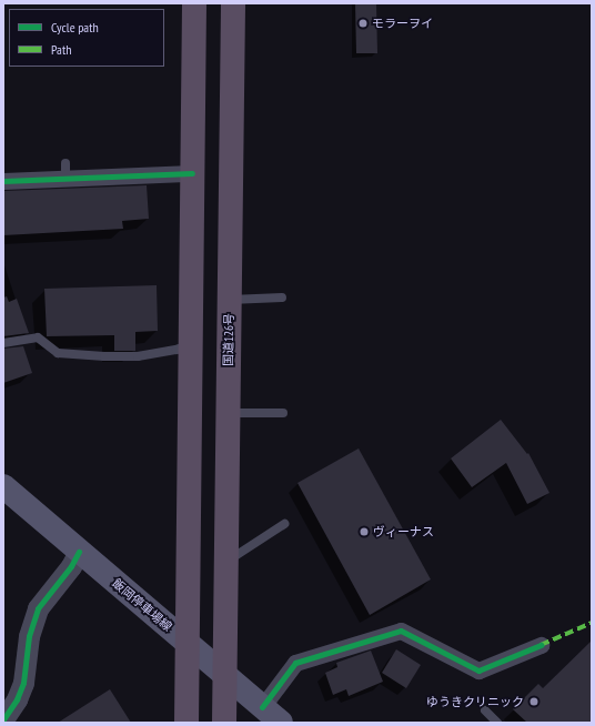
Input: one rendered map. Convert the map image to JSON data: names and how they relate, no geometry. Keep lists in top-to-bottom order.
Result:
{
  "streets": {
    "highway": ["国道126号"],
    "main road": ["飯岡停車場線"]
  },
  "crossings": [
    ["国道126号", "飯岡停車場線"]
  ],
  "places": ["モラーヲイ", "ヴィーナス", "ゆうきクリニック"],
  "legend": ["Cycle path", "Path"]
}
